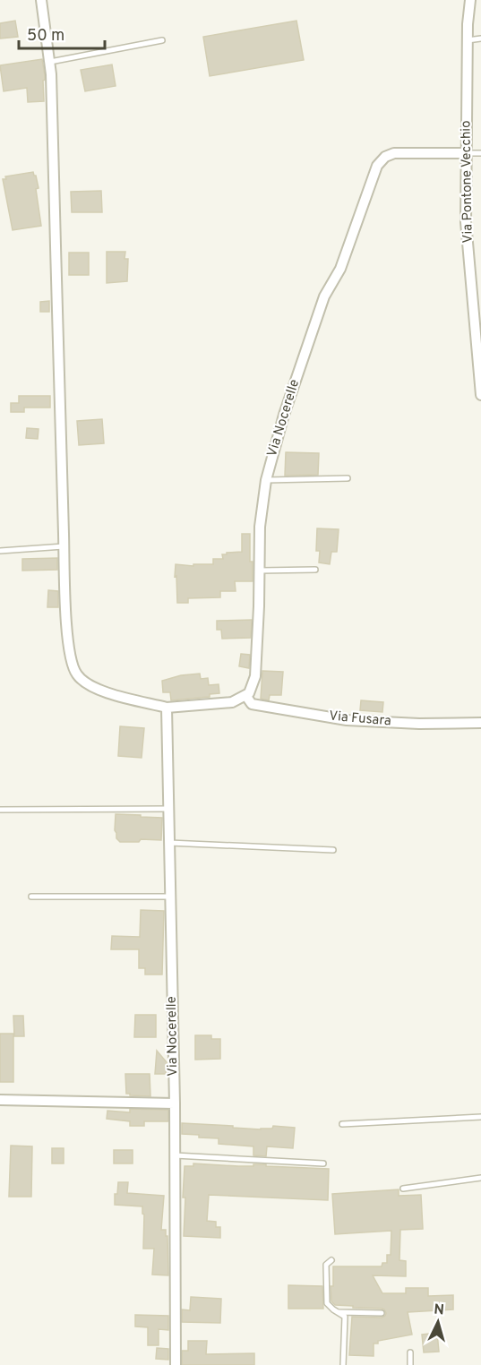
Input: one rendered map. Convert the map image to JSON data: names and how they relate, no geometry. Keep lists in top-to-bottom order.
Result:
{
  "streets": {
    "street": ["Via Pontone Vecchio", "Via Nocerelle", "Via Fusara"]
  },
  "crossings": [
    ["Via Pontone Vecchio", "Via Nocerelle"],
    ["Via Nocerelle", "Via Fusara"]
  ],
  "scale_bar": "50 m",
  "north": "top"
}
